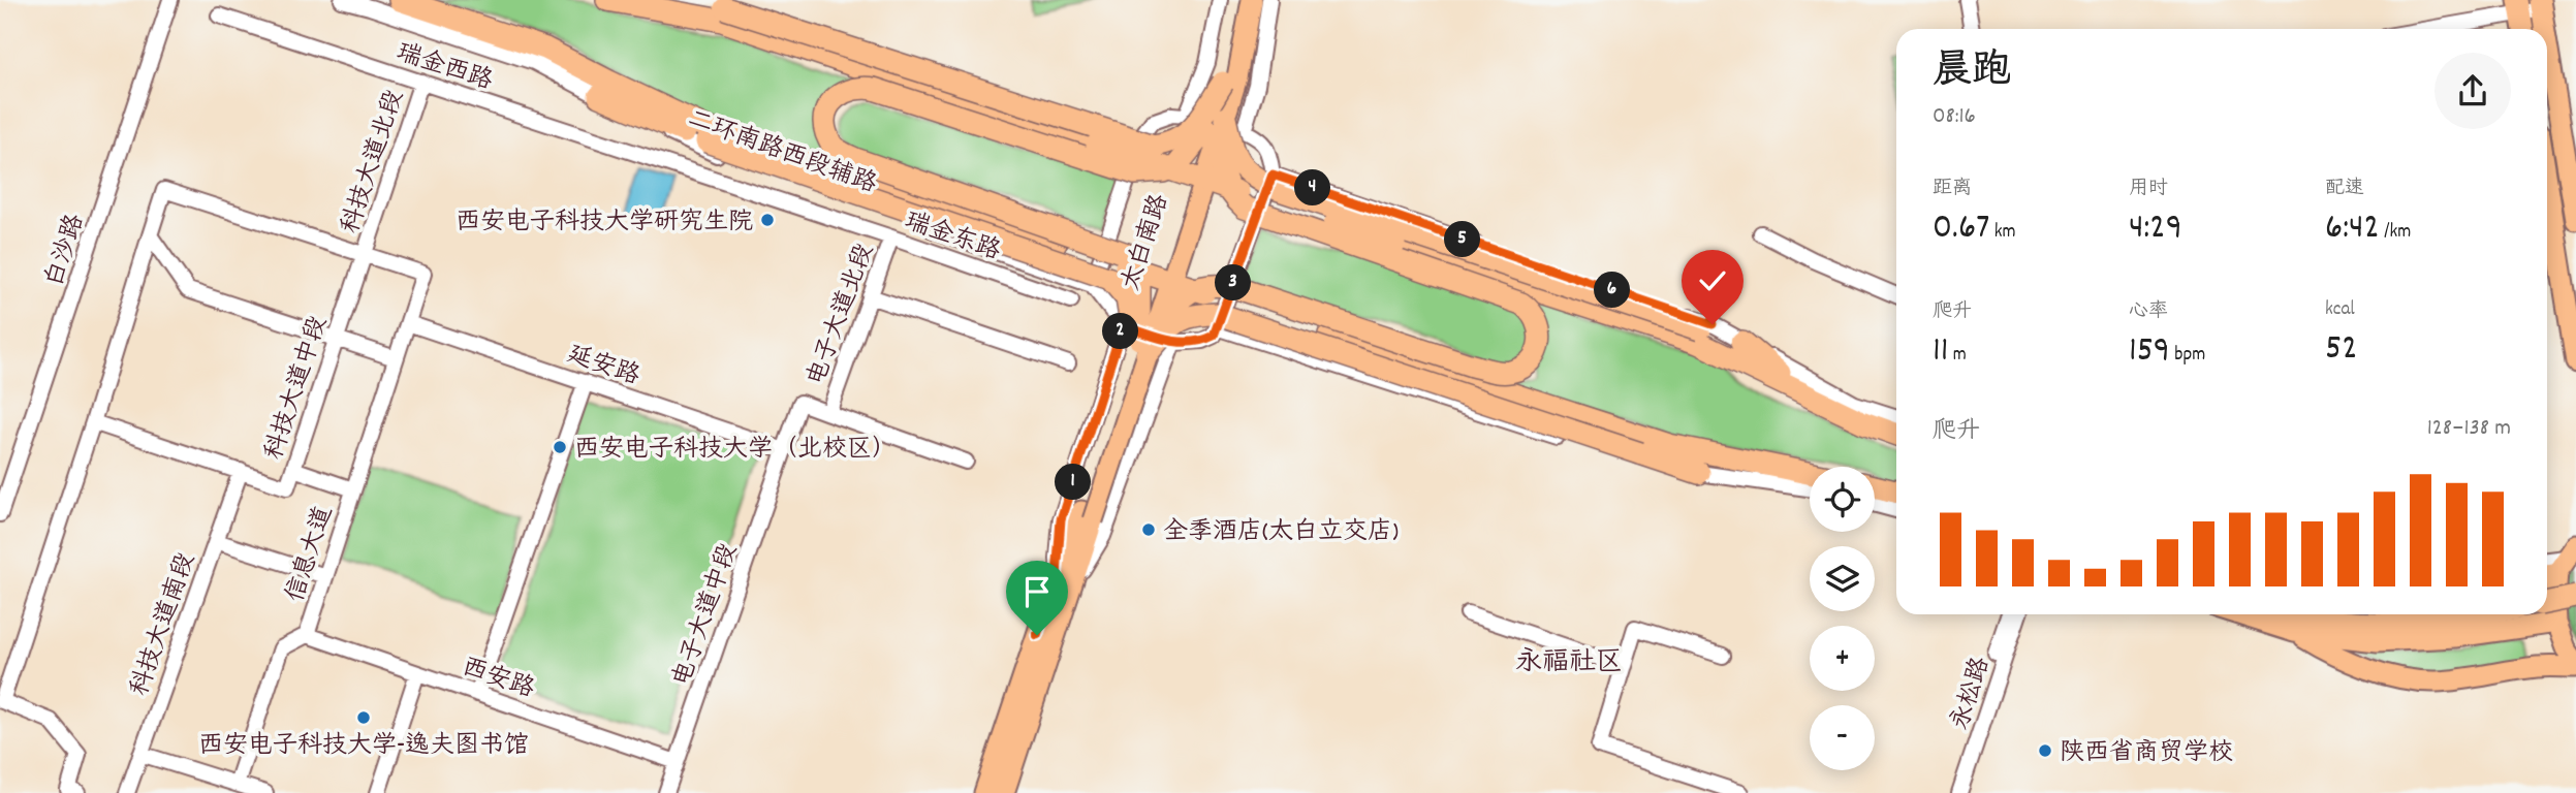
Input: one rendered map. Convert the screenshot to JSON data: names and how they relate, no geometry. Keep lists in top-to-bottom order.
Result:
{
  "streets": {
    "main road": ["太白南路"],
    "street": [
      "瑞金西路",
      "二环南路西段辅路",
      "科技大道北段",
      "瑞金东路",
      "白沙路",
      "电子大道北段",
      "延安路",
      "科技大道中段",
      "信息大道",
      "电子大道中段",
      "科技大道南段",
      "西安路",
      "永松路"
    ]
  },
  "crossings": [
    ["瑞金西路", "科技大道北段"],
    ["瑞金西路", "瑞金东路"],
    ["科技大道北段", "科技大道中段"],
    ["科技大道北段", "信息大道"],
    ["瑞金东路", "电子大道北段"],
    ["电子大道北段", "延安路"],
    ["电子大道北段", "电子大道中段"],
    ["延安路", "信息大道"],
    ["延安路", "电子大道中段"],
    ["科技大道中段", "信息大道"],
    ["科技大道中段", "科技大道南段"],
    ["信息大道", "西安路"],
    ["电子大道中段", "西安路"]
  ],
  "districts": ["永福社区"],
  "places": [
    "西安电子科技大学研究生院",
    "西安电子科技大学（北校区）",
    "全季酒店(太白立交店)",
    "西安电子科技大学-逸夫图书馆",
    "陕西省商贸学校"
  ],
  "page": {
    "heading": ["晨跑", "08:16"],
    "stats": [
      ["距离", "0.67 km"],
      ["用时", "4:29"],
      ["配速", "6:42 /km"],
      ["爬升", "11 m"],
      ["心率", "159 bpm"],
      ["kcal", "52"]
    ],
    "pins": [
      "4",
      "5",
      "3",
      "6",
      "2",
      "1"
    ],
    "chart": ["爬升", "128–138 m"],
    "map_buttons": ["+", "−"]
  }
}
